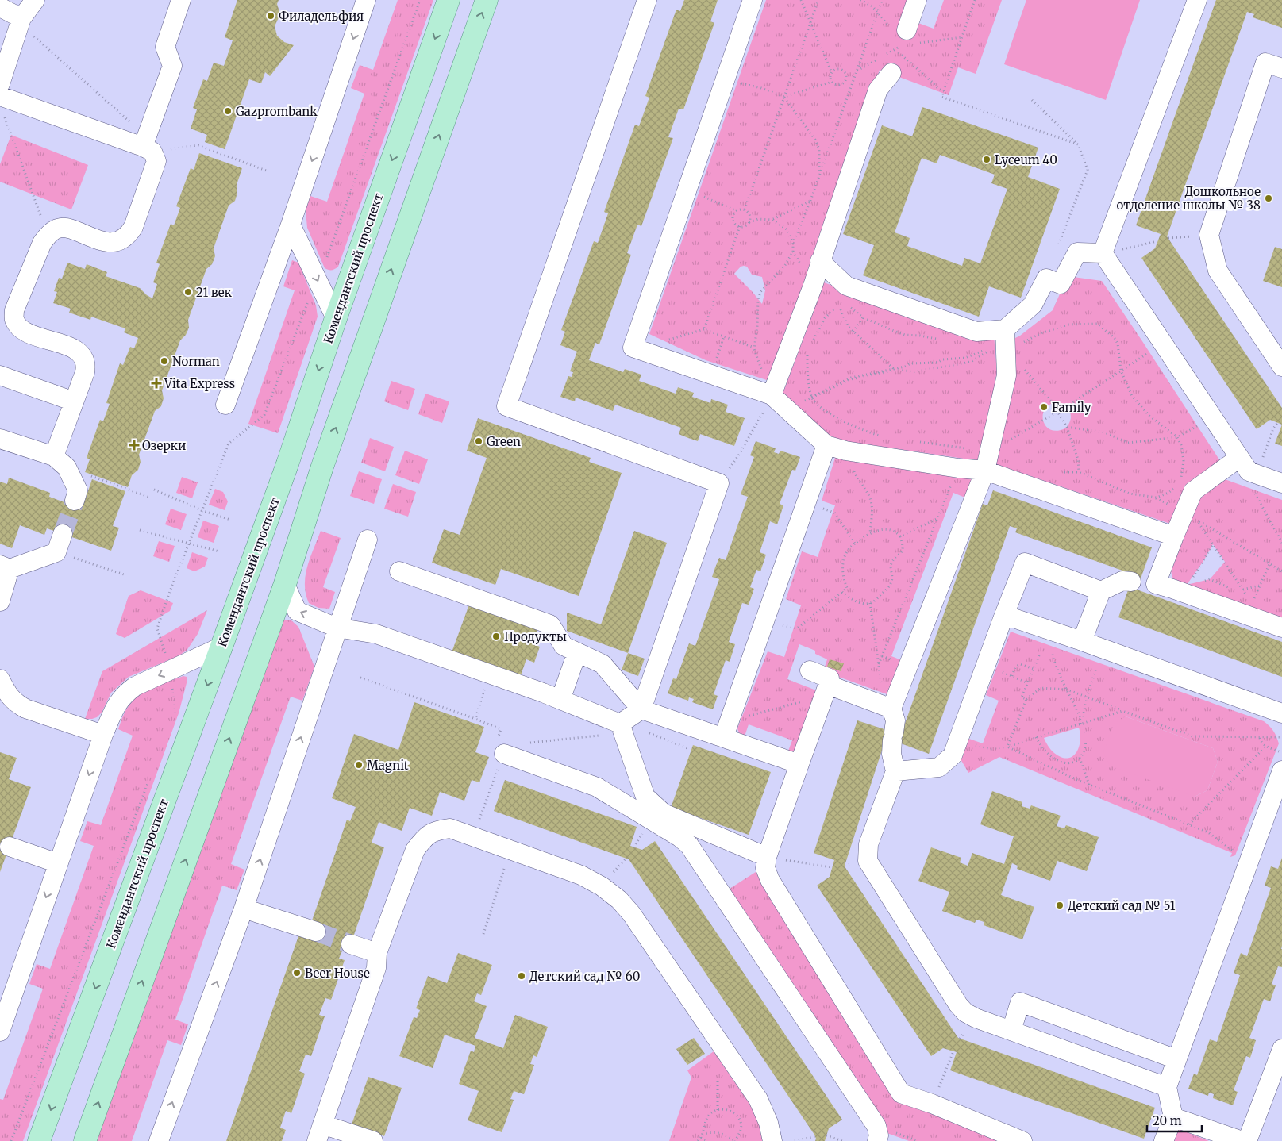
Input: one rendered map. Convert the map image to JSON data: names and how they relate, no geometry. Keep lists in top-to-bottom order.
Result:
{
  "streets": {
    "main road": ["Комендантский проспект"]
  },
  "places": {
    "other": [
      "Филадельфия",
      "Gazprombank",
      "Lyceum 40",
      "Дошкольное отделение школы № 38",
      "21 век",
      "Norman",
      "Family",
      "Green",
      "Продукты",
      "Magnit",
      "Детский сад № 51",
      "Beer House",
      "Детский сад № 60"
    ],
    "health": ["Vita Express", "Озерки"]
  },
  "scale_bar": "20 m"
}
